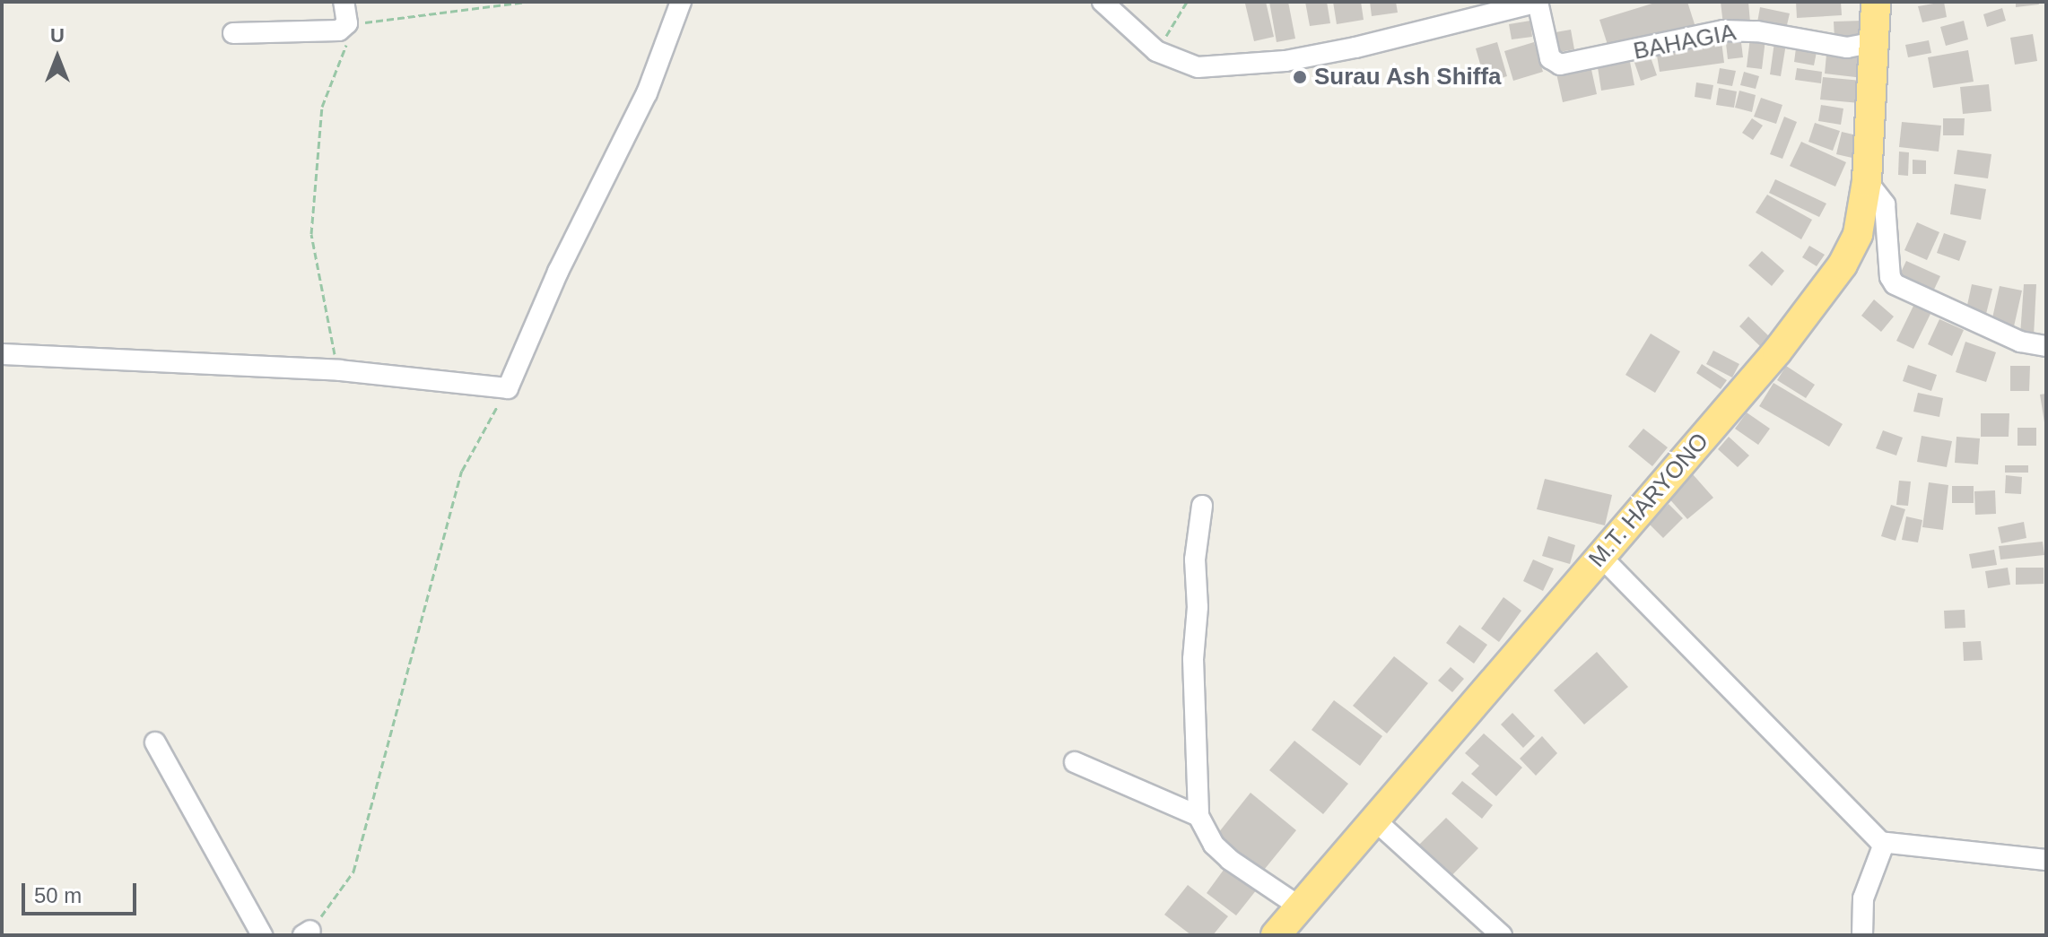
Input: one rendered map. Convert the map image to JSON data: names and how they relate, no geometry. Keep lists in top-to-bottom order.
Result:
{
  "streets": {
    "highway": ["M.T. HARYONO"],
    "street": ["BAHAGIA"]
  },
  "crossings": [
    ["BAHAGIA", "M.T. HARYONO"]
  ],
  "places": ["Surau Ash Shiffa"],
  "scale_bar": "50 m",
  "north": "top"
}
